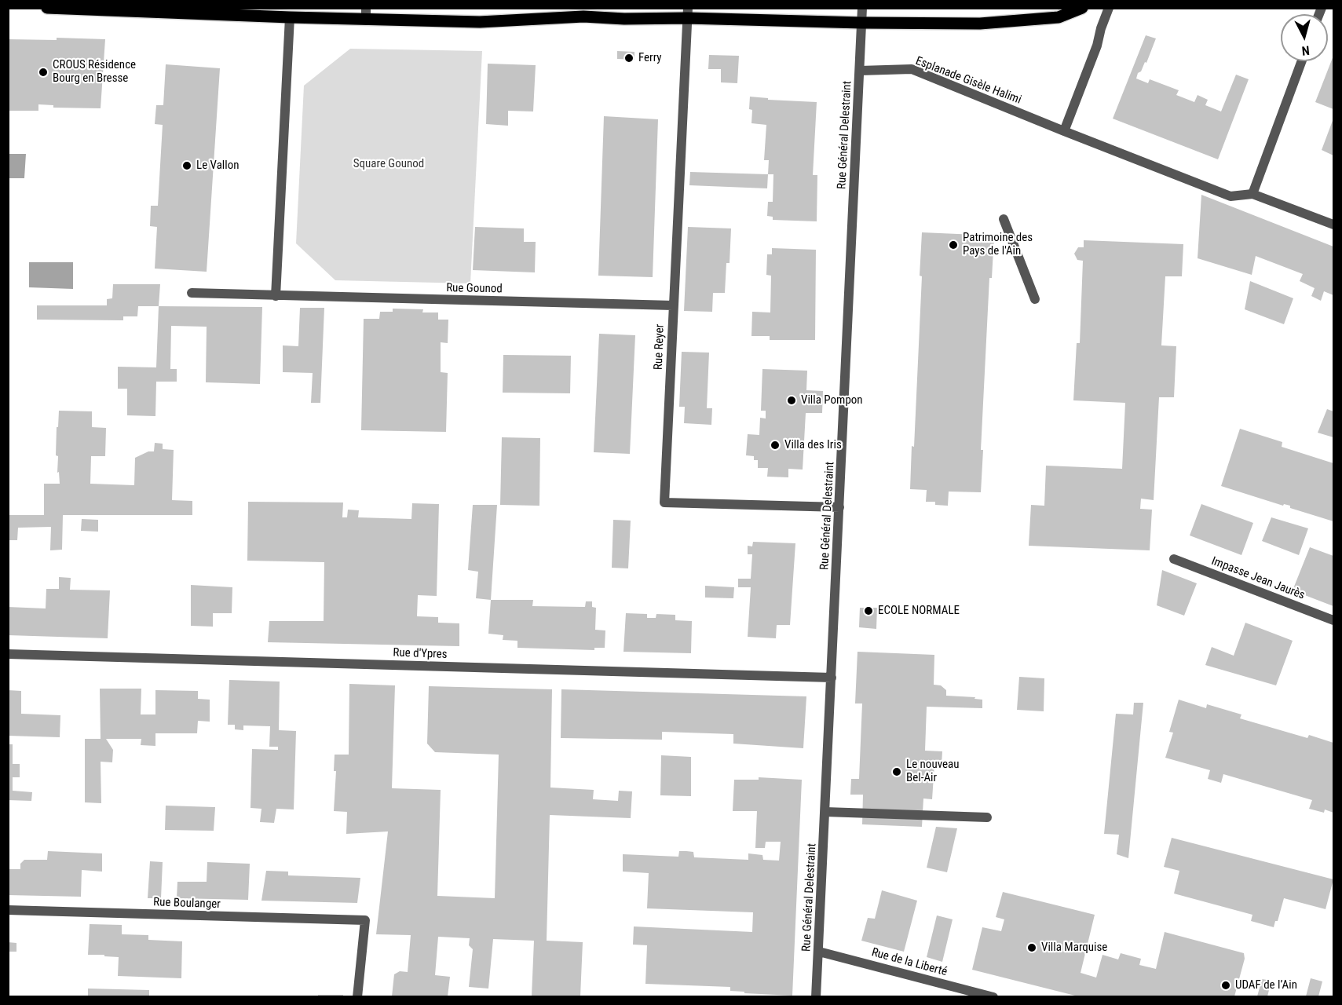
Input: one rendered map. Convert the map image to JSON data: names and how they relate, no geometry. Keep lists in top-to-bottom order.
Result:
{
  "streets": {
    "street": [
      "Esplanade Gisèle Halimi",
      "Rue Général Delestraint",
      "Rue Gounod",
      "Rue Reyer",
      "Impasse Jean Jaurès",
      "Rue d'Ypres",
      "Rue Boulanger",
      "Rue de la Liberté"
    ]
  },
  "crossings": [
    ["Esplanade Gisèle Halimi", "Rue Général Delestraint"],
    ["Rue Général Delestraint", "Rue Reyer"],
    ["Rue Général Delestraint", "Rue d'Ypres"],
    ["Rue Général Delestraint", "Rue de la Liberté"],
    ["Rue Gounod", "Rue Reyer"]
  ],
  "parks": ["Square Gounod"],
  "places": [
    "Ferry",
    "CROUS Résidence Bourg en Bresse",
    "Le Vallon",
    "Patrimoine des Pays de l'Ain",
    "Villa Pompon",
    "Villa des Iris",
    "ECOLE NORMALE",
    "Le nouveau Bel-Air",
    "Villa Marquise",
    "UDAF de l’Ain"
  ],
  "north": "bottom"
}
